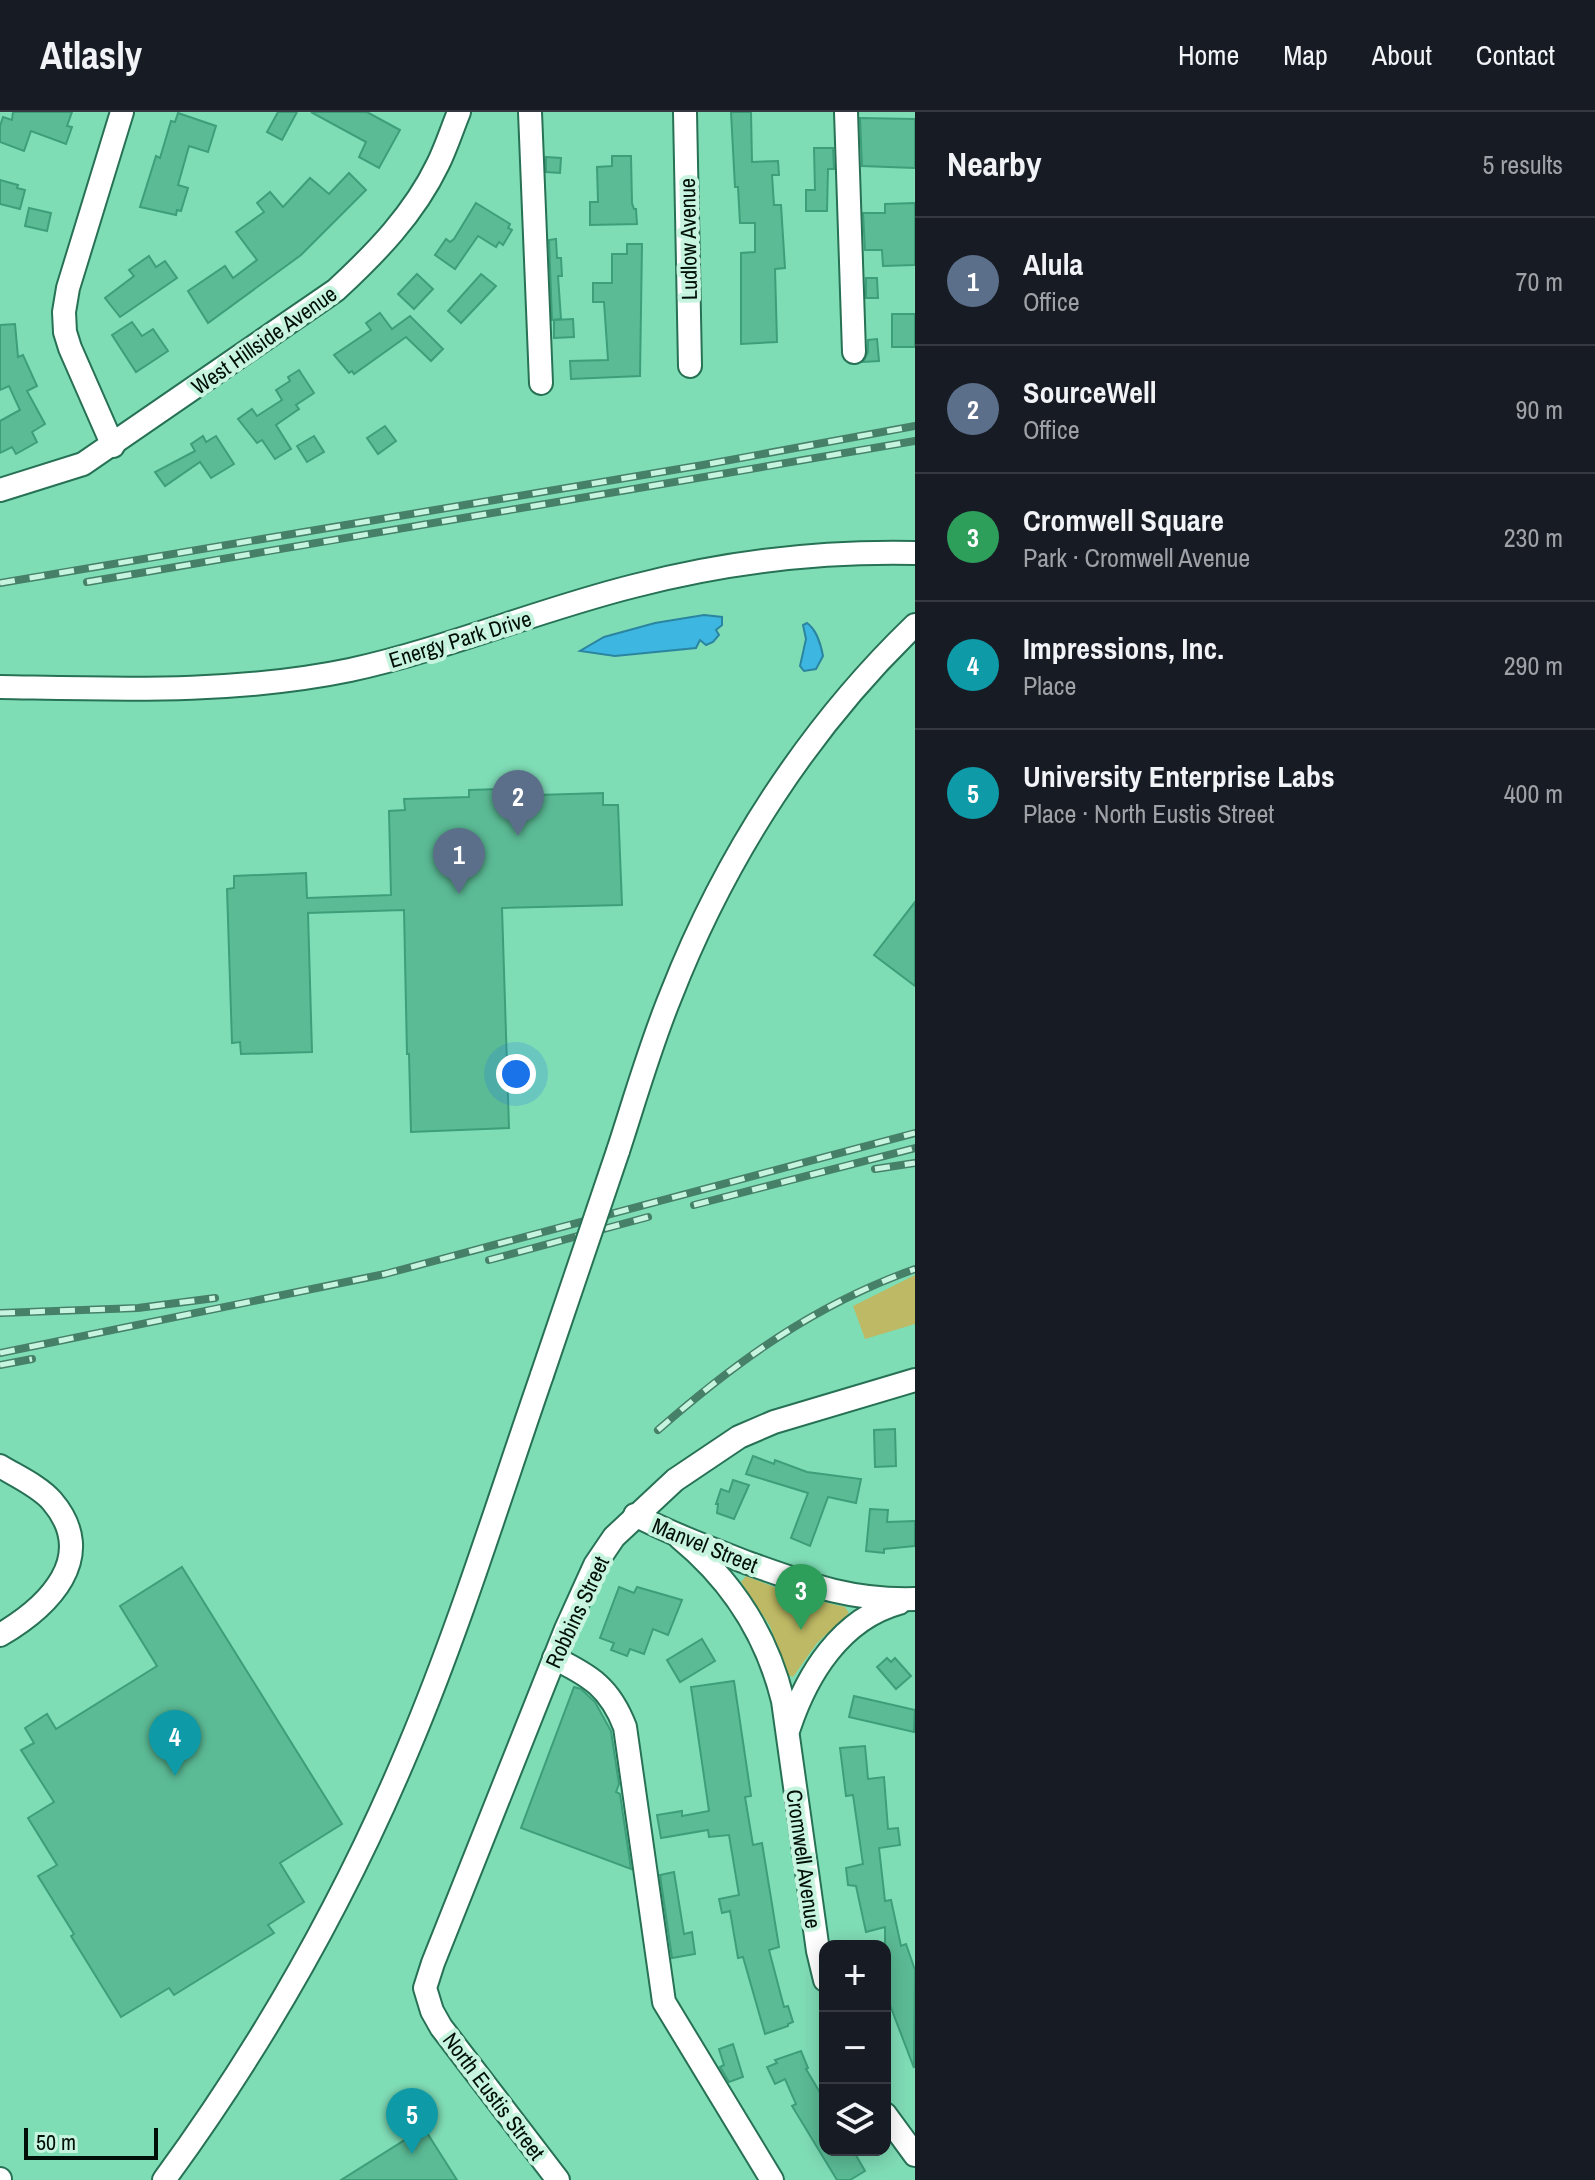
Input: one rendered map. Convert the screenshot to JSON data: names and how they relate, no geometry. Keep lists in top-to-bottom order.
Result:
{
  "streets": {
    "street": [
      "Ludlow Avenue",
      "West Hillside Avenue",
      "Energy Park Drive",
      "Manvel Street",
      "Robbins Street",
      "Cromwell Avenue",
      "North Eustis Street"
    ]
  },
  "crossings": [
    ["Manvel Street", "Robbins Street"],
    ["Manvel Street", "Cromwell Avenue"],
    ["Robbins Street", "North Eustis Street"]
  ],
  "scale_bar": "50 m",
  "page": {
    "header": "Atlasly",
    "nav": [
      "Home",
      "Map",
      "About",
      "Contact"
    ],
    "heading": ["Nearby", "5 results"],
    "list": [
      {
        "mark": "1",
        "name": "Alula",
        "note": "Office",
        "value": "70 m"
      },
      {
        "mark": "2",
        "name": "SourceWell",
        "note": "Office",
        "value": "90 m"
      },
      {
        "mark": "3",
        "name": "Cromwell Square",
        "note": "Park · Cromwell Avenue",
        "value": "230 m"
      },
      {
        "mark": "4",
        "name": "Impressions, Inc.",
        "note": "Place",
        "value": "290 m"
      },
      {
        "mark": "5",
        "name": "University Enterprise Labs",
        "note": "Place · North Eustis Street",
        "value": "400 m"
      }
    ],
    "pins": [
      "2",
      "1",
      "3",
      "4",
      "5"
    ],
    "map_buttons": ["+", "−"],
    "scale": "50 m"
  }
}
